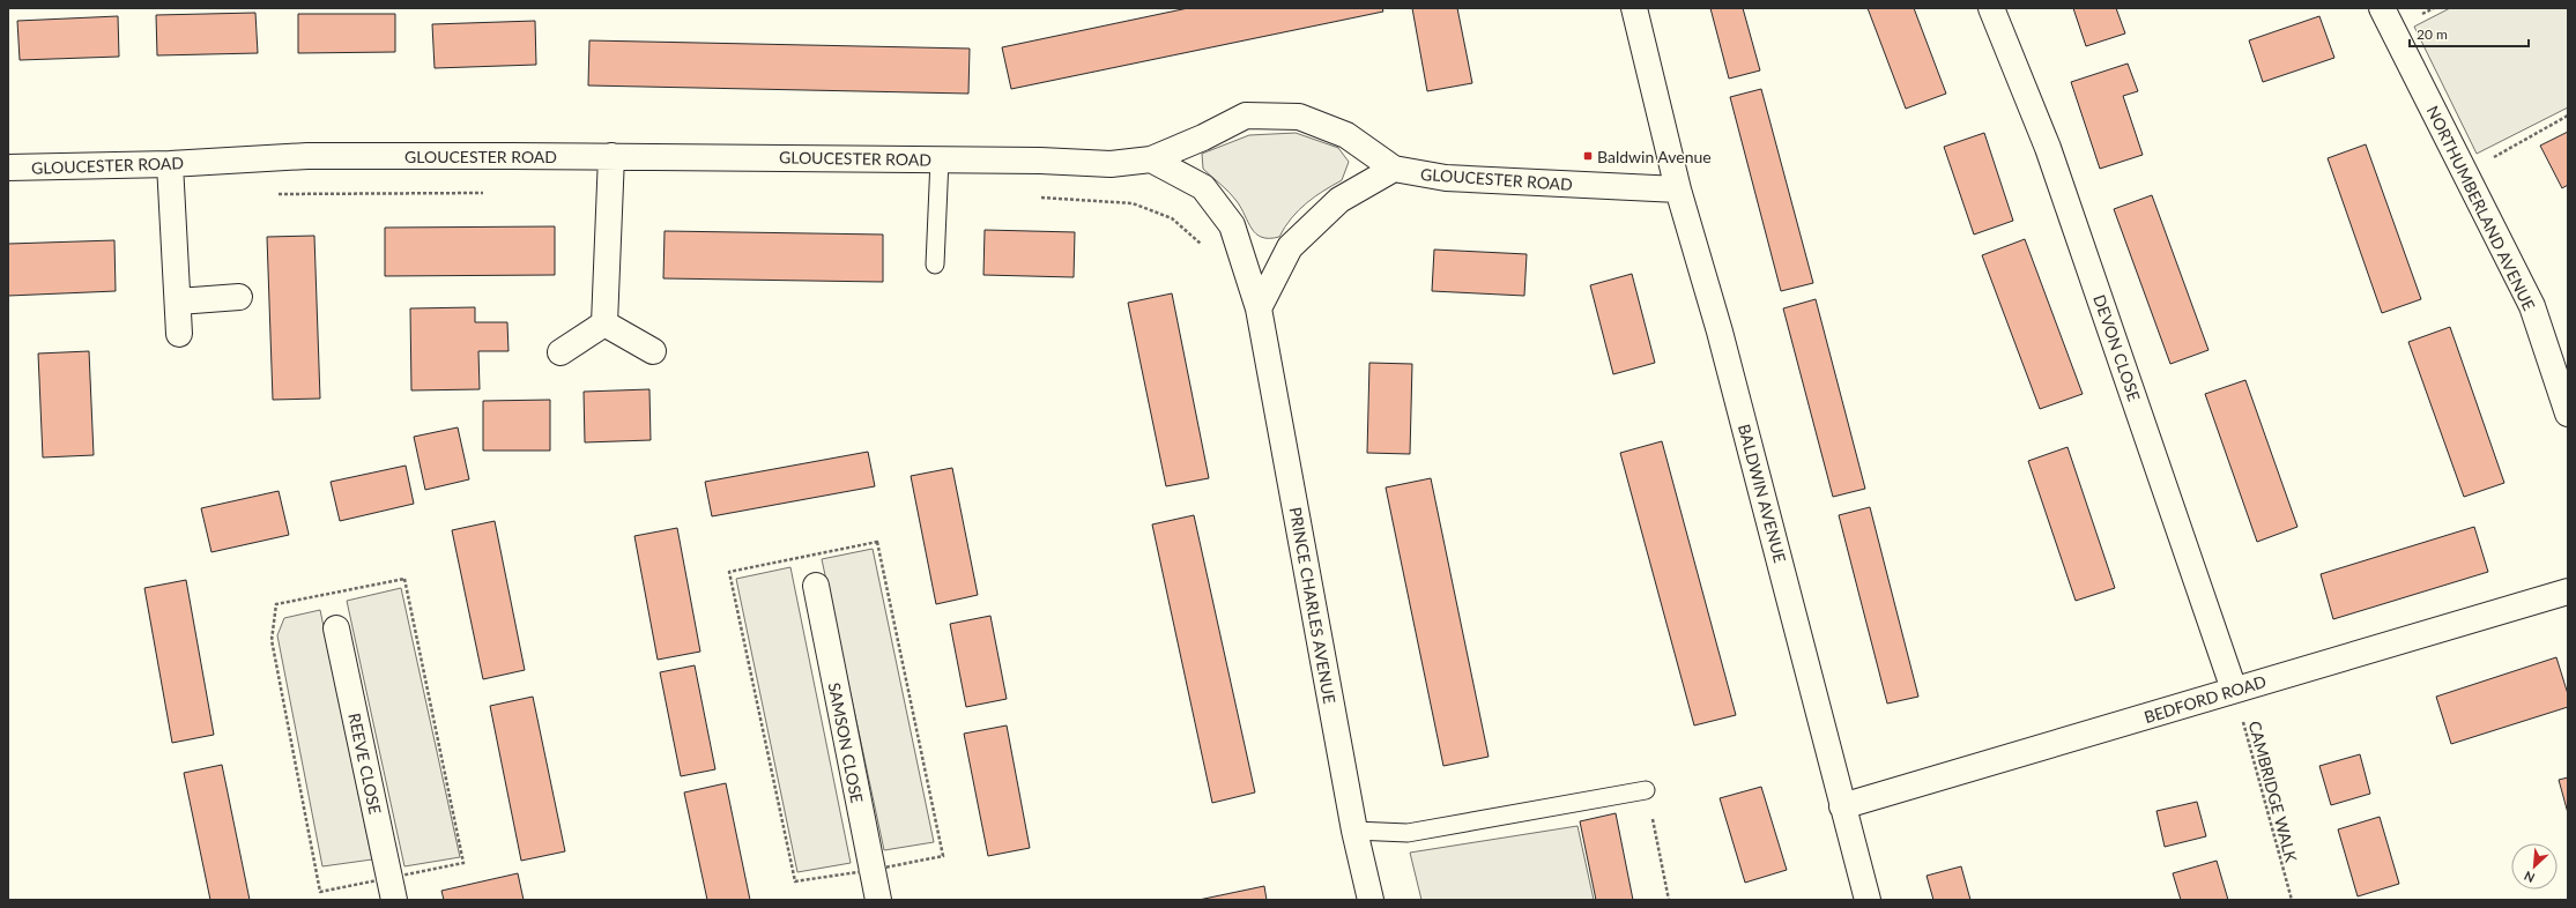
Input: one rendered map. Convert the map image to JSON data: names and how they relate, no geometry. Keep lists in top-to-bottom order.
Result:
{
  "streets": {
    "street": [
      "GLOUCESTER ROAD",
      "NORTHUMBERLAND AVENUE",
      "DEVON CLOSE",
      "BALDWIN AVENUE",
      "PRINCE CHARLES AVENUE",
      "BEDFORD ROAD",
      "SAMSON CLOSE",
      "REEVE CLOSE"
    ],
    "path": ["CAMBRIDGE WALK"]
  },
  "crossings": [
    ["GLOUCESTER ROAD", "BALDWIN AVENUE"],
    ["GLOUCESTER ROAD", "PRINCE CHARLES AVENUE"],
    ["DEVON CLOSE", "BEDFORD ROAD"],
    ["DEVON CLOSE", "CAMBRIDGE WALK"],
    ["BALDWIN AVENUE", "BEDFORD ROAD"],
    ["BEDFORD ROAD", "CAMBRIDGE WALK"]
  ],
  "places": {
    "transit": ["Baldwin Avenue"]
  },
  "scale_bar": "20 m",
  "north": "bottom left"
}
